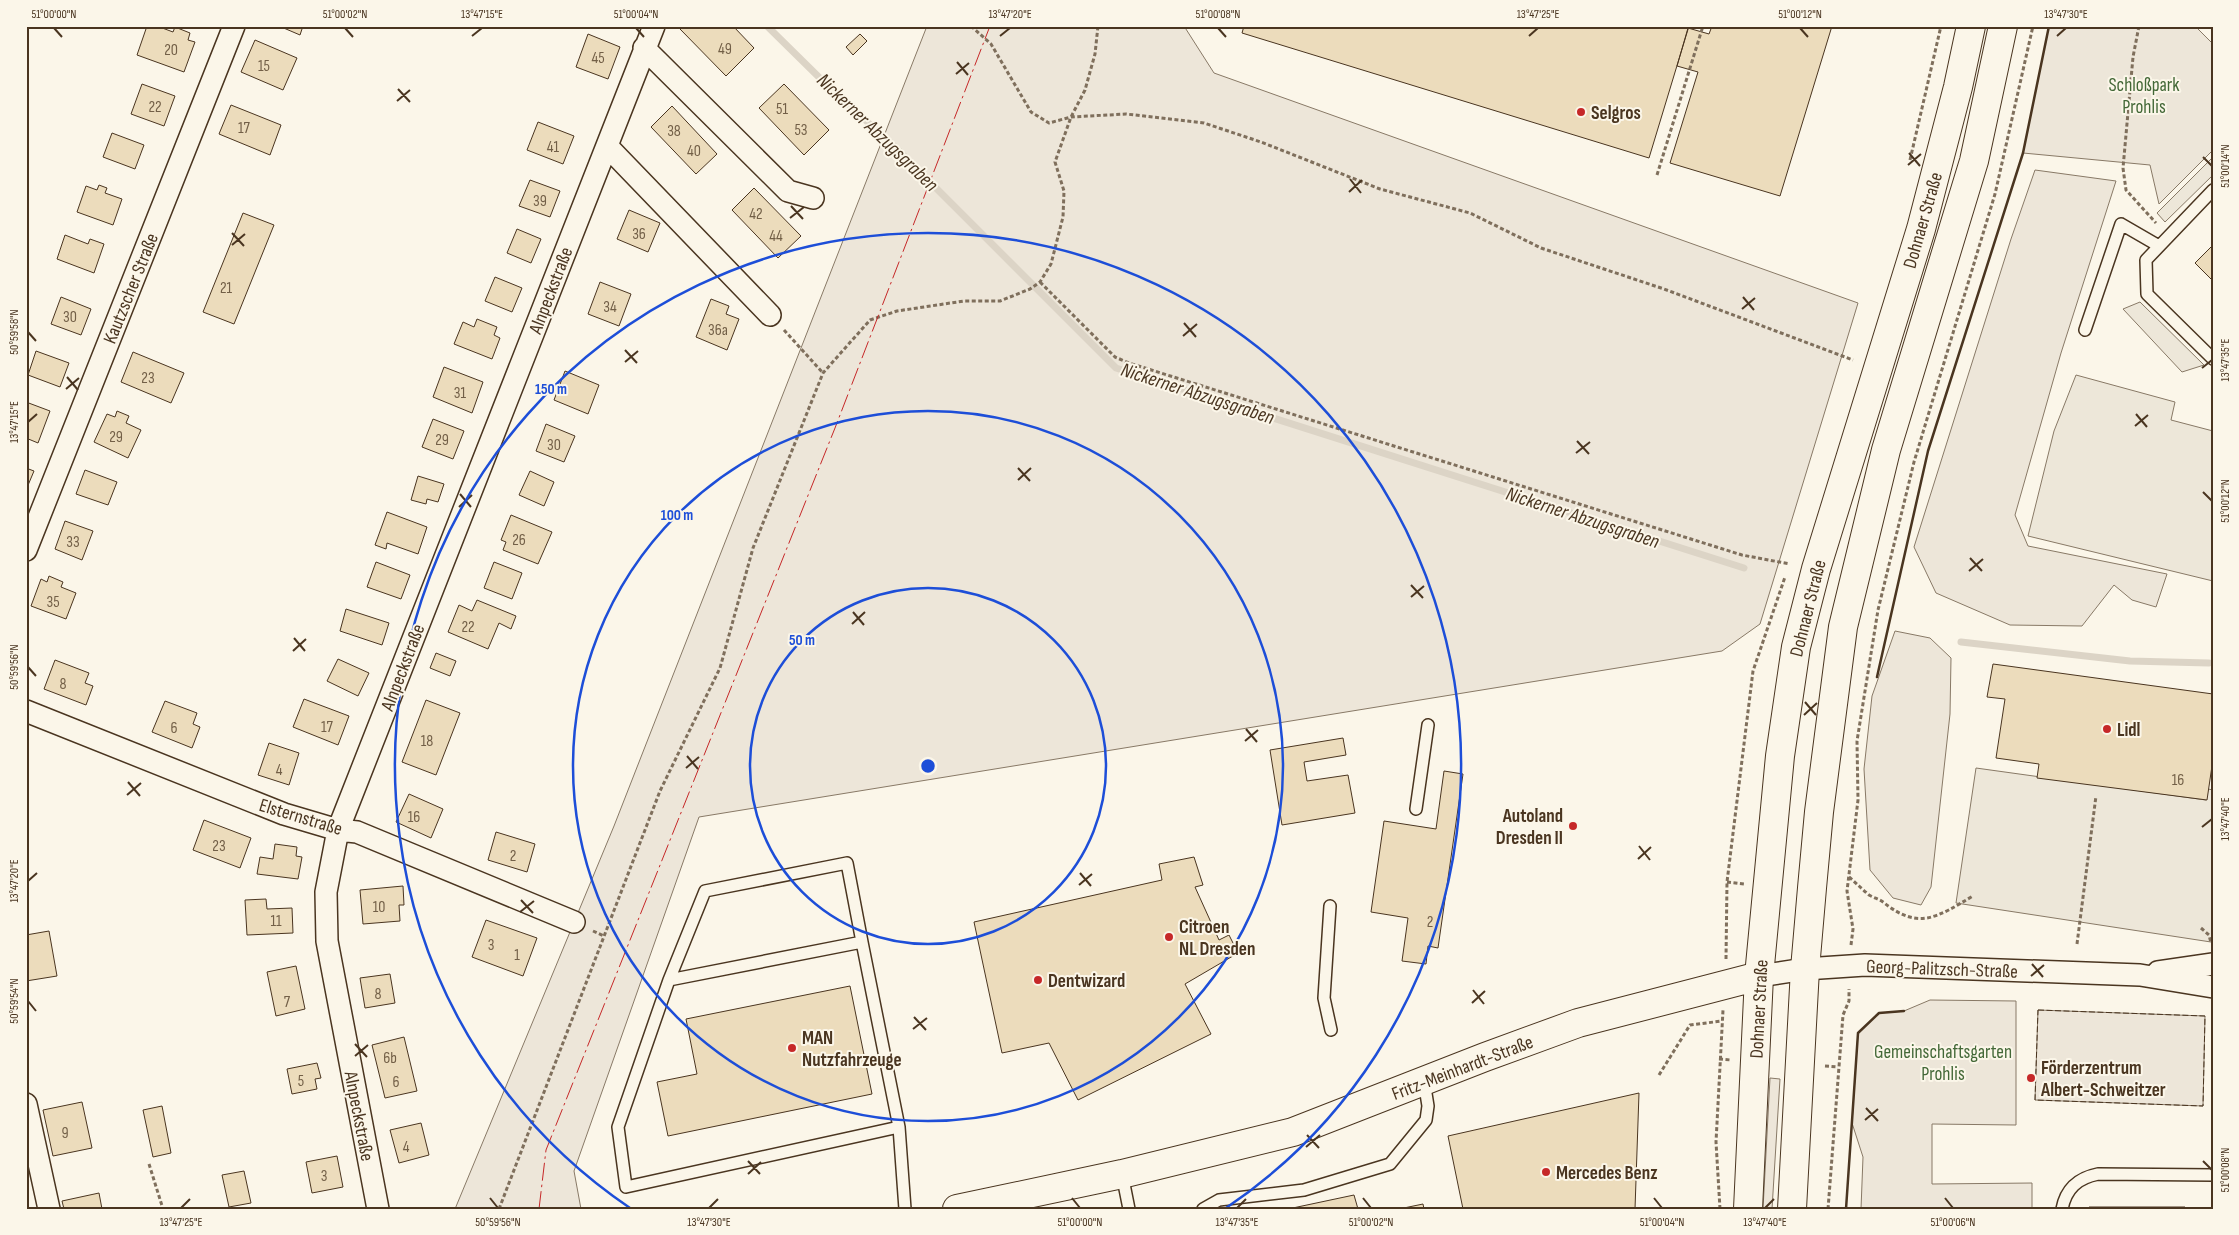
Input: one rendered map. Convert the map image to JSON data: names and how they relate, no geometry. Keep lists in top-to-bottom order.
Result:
{
  "streets": {
    "main road": ["Dohnaer Straße", "Fritz-Meinhardt-Straße"],
    "street": [
      "Kautzscher Straße",
      "Alnpeckstraße",
      "Elsternstraße",
      "Georg-Palitzsch-Straße"
    ]
  },
  "crossings": [
    ["Dohnaer Straße", "Georg-Palitzsch-Straße"],
    ["Dohnaer Straße", "Fritz-Meinhardt-Straße"],
    ["Alnpeckstraße", "Elsternstraße"],
    ["Georg-Palitzsch-Straße", "Fritz-Meinhardt-Straße"]
  ],
  "water": ["Nickerner Abzugsgraben"],
  "parks": ["Schloßpark Prohlis", "Gemeinschaftsgarten Prohlis"],
  "places": [
    "Selgros",
    "Lidl",
    "Autoland Dresden II",
    "Citroen NL Dresden",
    "Dentwizard",
    "MAN Nutzfahrzeuge",
    "Förderzentrum Albert-Schweitzer",
    "Mercedes Benz"
  ],
  "house_numbers": [
    "49",
    "20",
    "45",
    "15",
    "22",
    "51",
    "17",
    "53",
    "38",
    "41",
    "40",
    "39",
    "42",
    "36",
    "44",
    "21",
    "34",
    "30",
    "36a",
    "23",
    "31",
    "29",
    "29",
    "30",
    "26",
    "33",
    "35",
    "22",
    "8",
    "17",
    "6",
    "18",
    "4",
    "16",
    "16",
    "23",
    "2",
    "10",
    "11",
    "2",
    "3",
    "1",
    "8",
    "7",
    "6b",
    "5",
    "6",
    "9",
    "4",
    "3"
  ],
  "coordinates": [
    "51°00'00\"N",
    "51°00'02\"N",
    "13°47'15\"E",
    "51°00'04\"N",
    "13°47'20\"E",
    "51°00'08\"N",
    "13°47'25\"E",
    "51°00'12\"N",
    "13°47'30\"E",
    "51°00'14\"N",
    "50°59'58\"N",
    "13°47'35\"E",
    "50°59'56\"N",
    "13°47'40\"E",
    "50°59'54\"N",
    "51°00'06\"N"
  ],
  "rings": ["150 m", "100 m", "50 m"]
}
